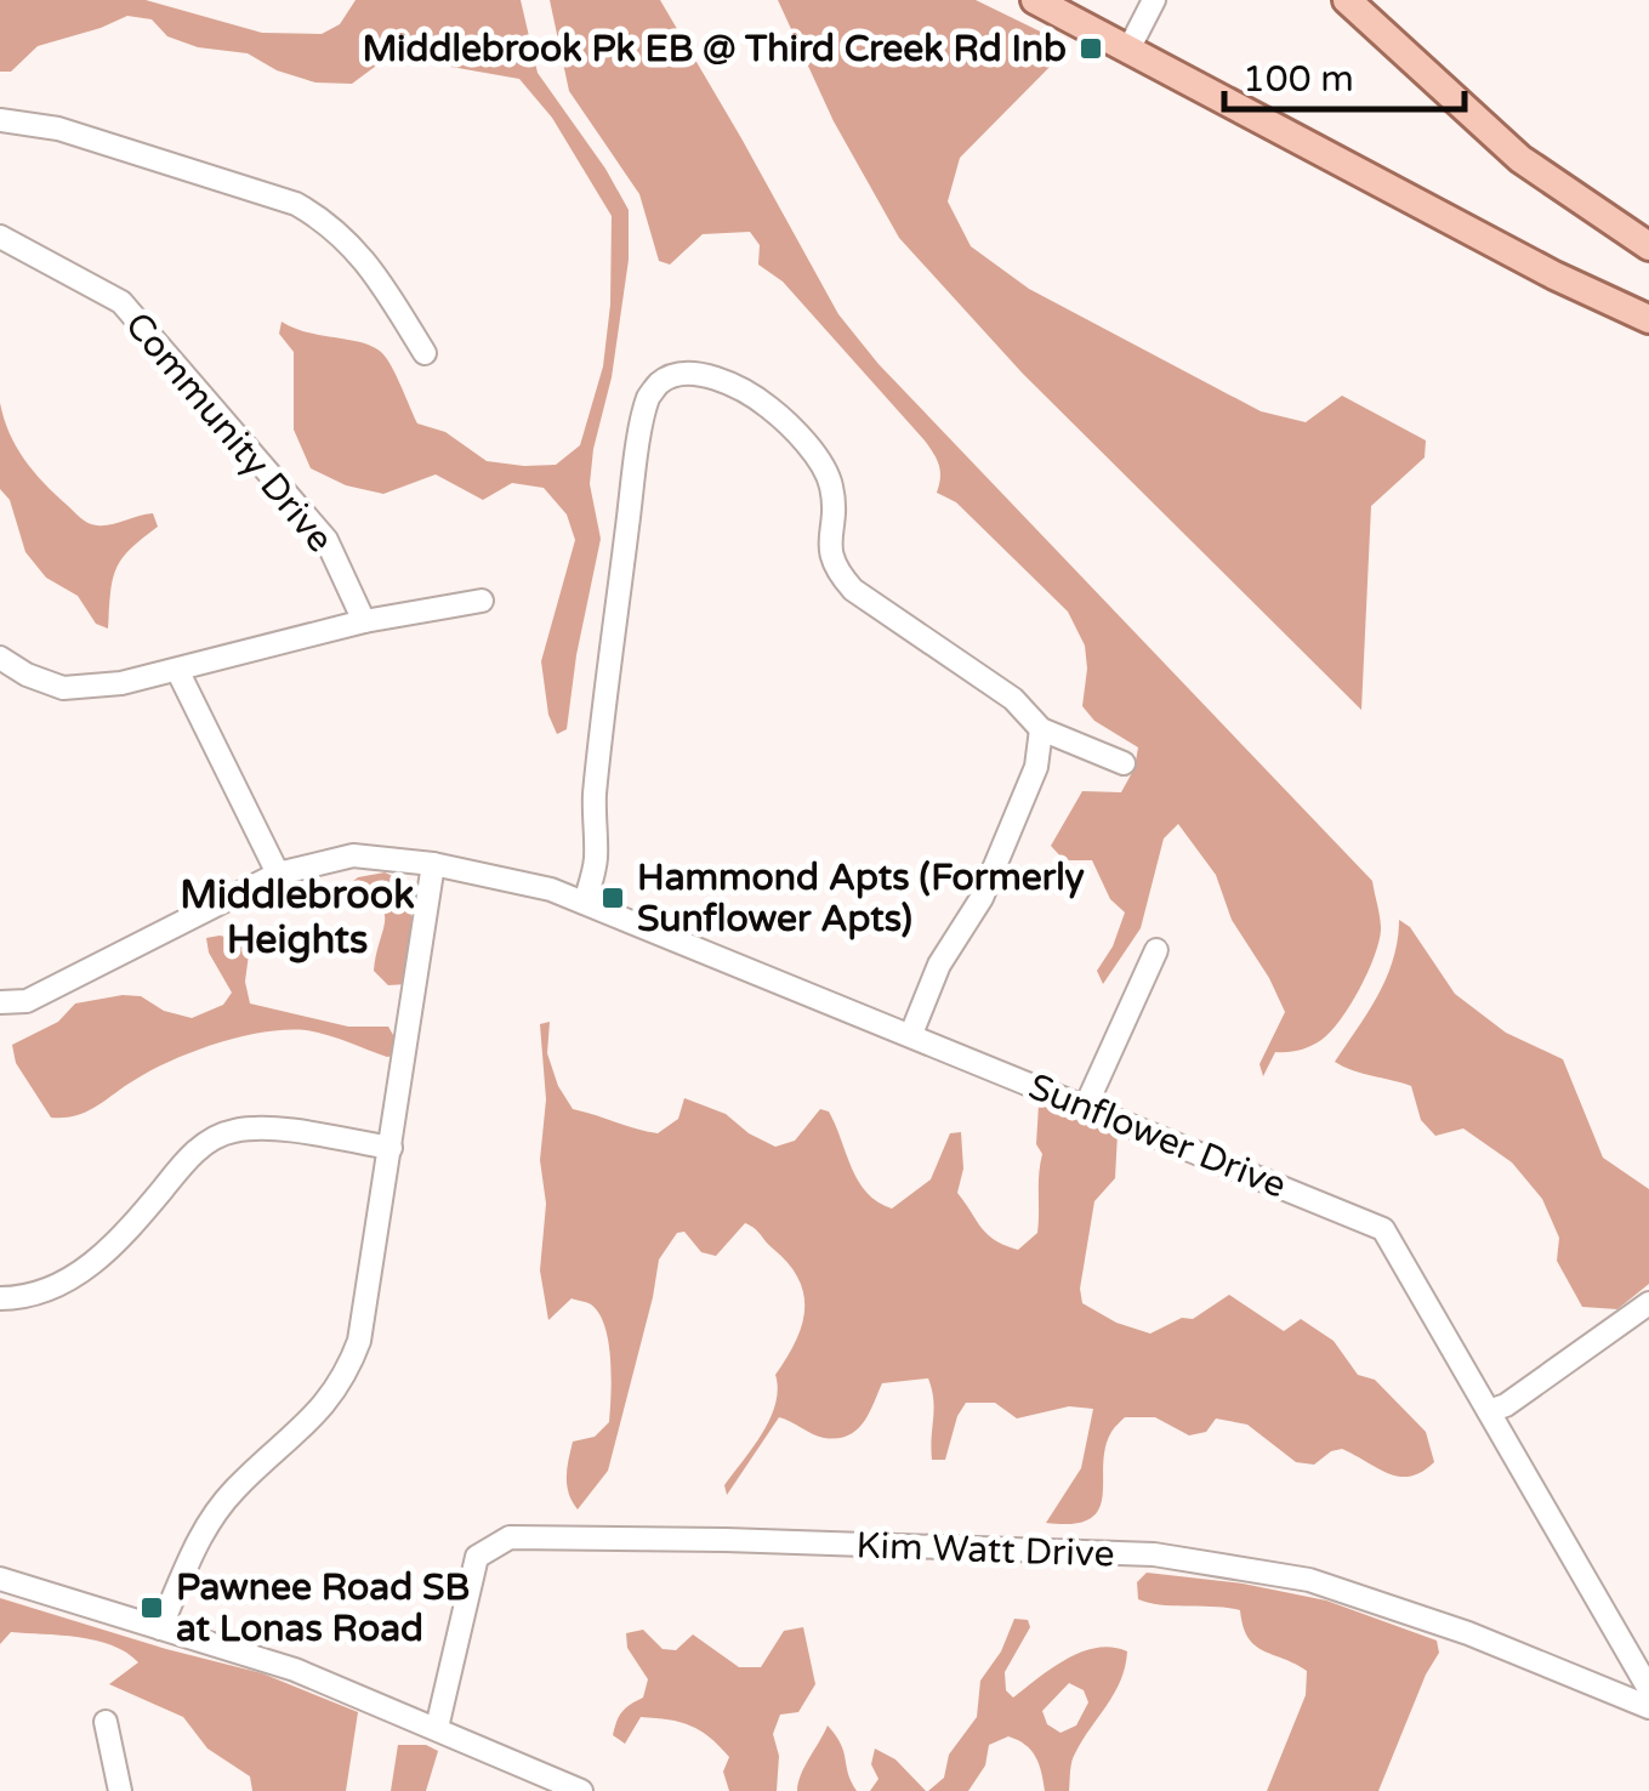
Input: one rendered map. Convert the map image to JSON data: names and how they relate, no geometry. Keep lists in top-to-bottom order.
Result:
{
  "streets": {
    "street": ["Community Drive", "Sunflower Drive", "Kim Watt Drive"]
  },
  "districts": ["Middlebrook Heights"],
  "places": {
    "transit": ["Middlebrook Pk EB @ Third Creek Rd Inb", "Hammond Apts (Formerly Sunflower Apts)", "Pawnee Road SB at Lonas Road"]
  },
  "scale_bar": "100 m"
}
